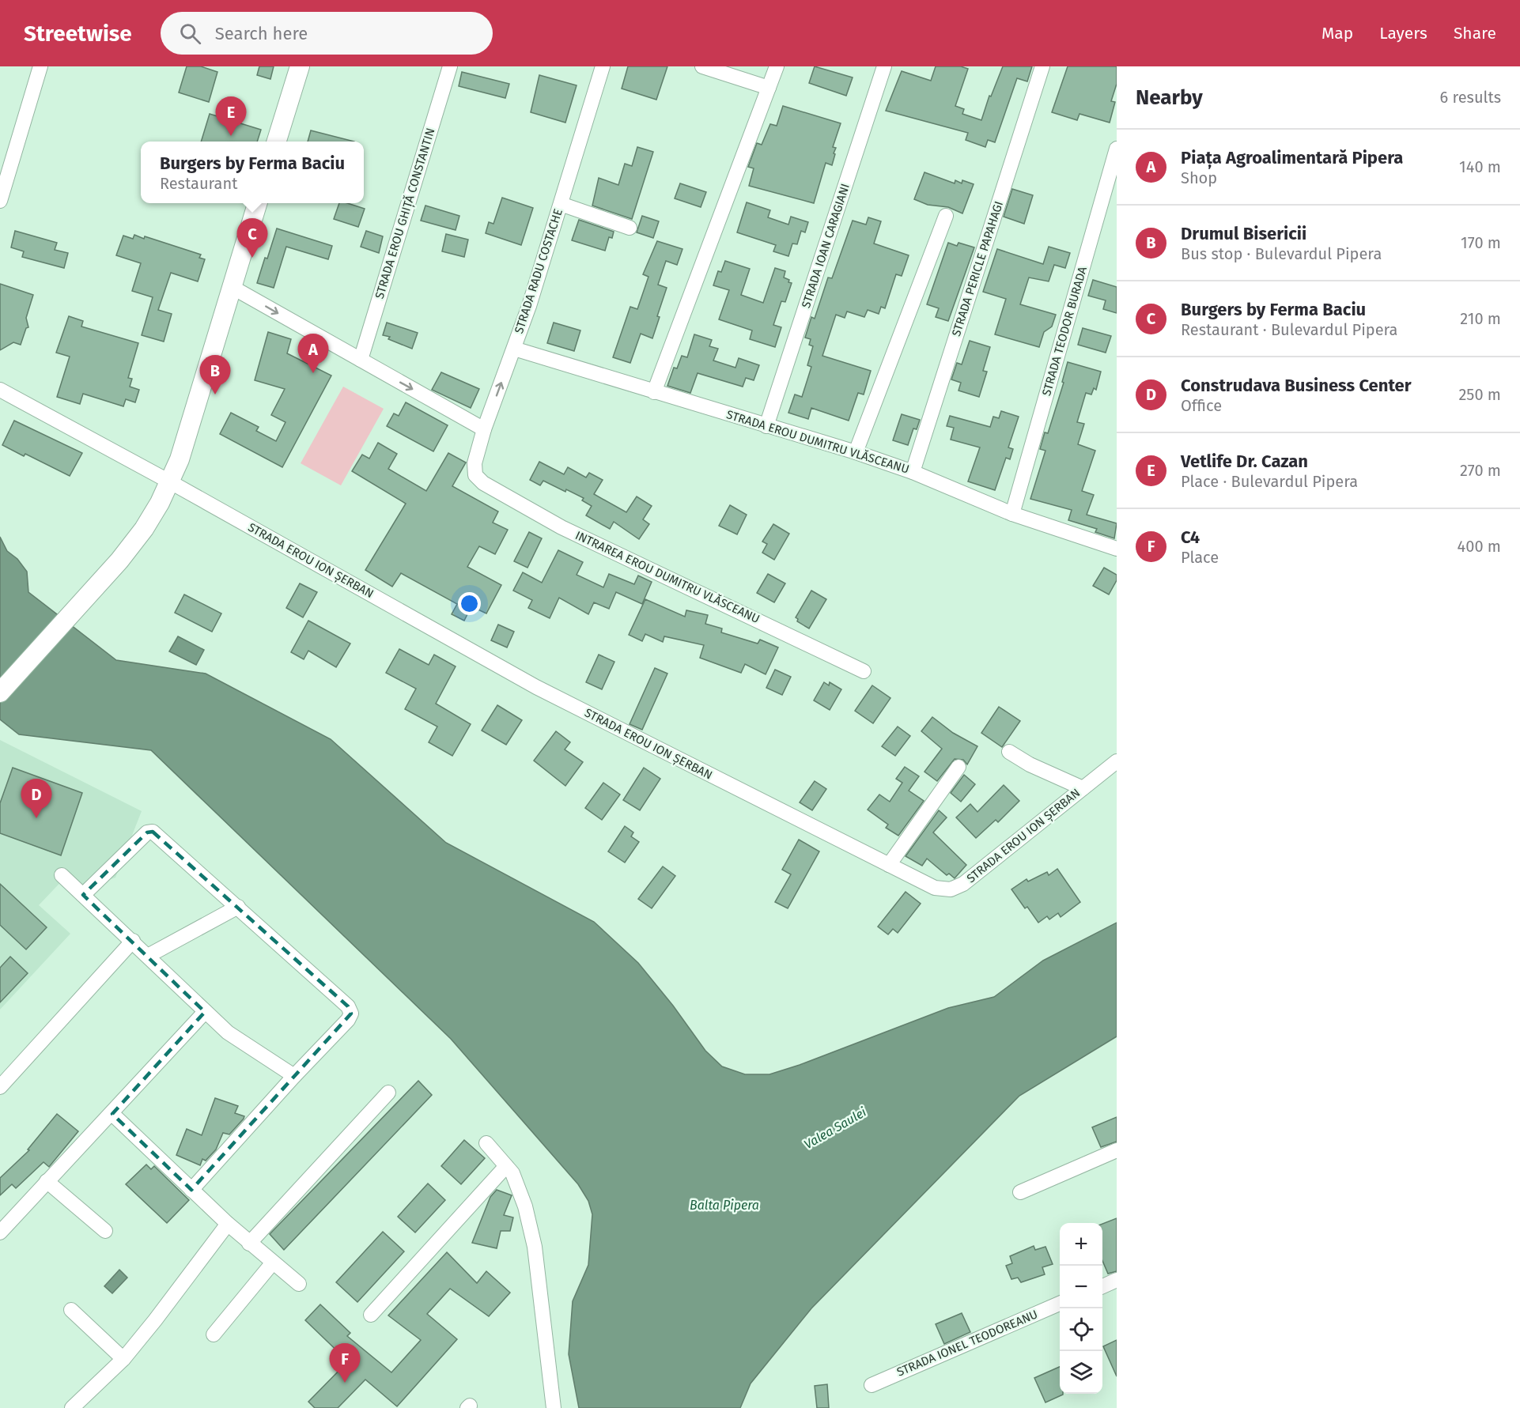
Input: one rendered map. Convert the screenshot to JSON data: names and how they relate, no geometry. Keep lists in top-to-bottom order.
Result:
{
  "streets": {
    "street": [
      "STRADA EROU GHIȚĂ CONSTANTIN",
      "STRADA IOAN CARAGIANI",
      "STRADA PERICLE PAPAHAGI",
      "STRADA RADU COSTACHE",
      "STRADA TEODOR BURADA",
      "STRADA EROU DUMITRU VLĂSCEANU",
      "STRADA EROU ION ȘERBAN",
      "INTRAREA EROU DUMITRU VLĂSCEANU",
      "STRADA IONEL TEODOREANU"
    ]
  },
  "crossings": [
    ["STRADA IOAN CARAGIANI", "STRADA EROU DUMITRU VLĂSCEANU"],
    ["STRADA PERICLE PAPAHAGI", "STRADA EROU DUMITRU VLĂSCEANU"],
    ["STRADA RADU COSTACHE", "STRADA EROU DUMITRU VLĂSCEANU"],
    ["STRADA RADU COSTACHE", "INTRAREA EROU DUMITRU VLĂSCEANU"],
    ["STRADA TEODOR BURADA", "STRADA EROU DUMITRU VLĂSCEANU"]
  ],
  "water": ["Valea Saulei", "Balta Pipera"],
  "page": {
    "header": "Streetwise",
    "search": "Search here",
    "nav": ["Map", "Layers", "Share"],
    "heading": ["Nearby", "6 results"],
    "pins": [
      "E",
      "C",
      "A",
      "B",
      "D",
      "F"
    ],
    "list": [
      {
        "mark": "A",
        "name": "Piața Agroalimentară Pipera",
        "note": "Shop",
        "value": "140 m"
      },
      {
        "mark": "B",
        "name": "Drumul Bisericii",
        "note": "Bus stop · Bulevardul Pipera",
        "value": "170 m"
      },
      {
        "mark": "C",
        "name": "Burgers by Ferma Baciu",
        "note": "Restaurant · Bulevardul Pipera",
        "value": "210 m"
      },
      {
        "mark": "D",
        "name": "Construdava Business Center",
        "note": "Office",
        "value": "250 m"
      },
      {
        "mark": "E",
        "name": "Vetlife Dr. Cazan",
        "note": "Place · Bulevardul Pipera",
        "value": "270 m"
      },
      {
        "mark": "F",
        "name": "C4",
        "note": "Place",
        "value": "400 m"
      }
    ],
    "popup": ["Burgers by Ferma Baciu", "Restaurant"],
    "map_buttons": ["+", "−"]
  }
}
